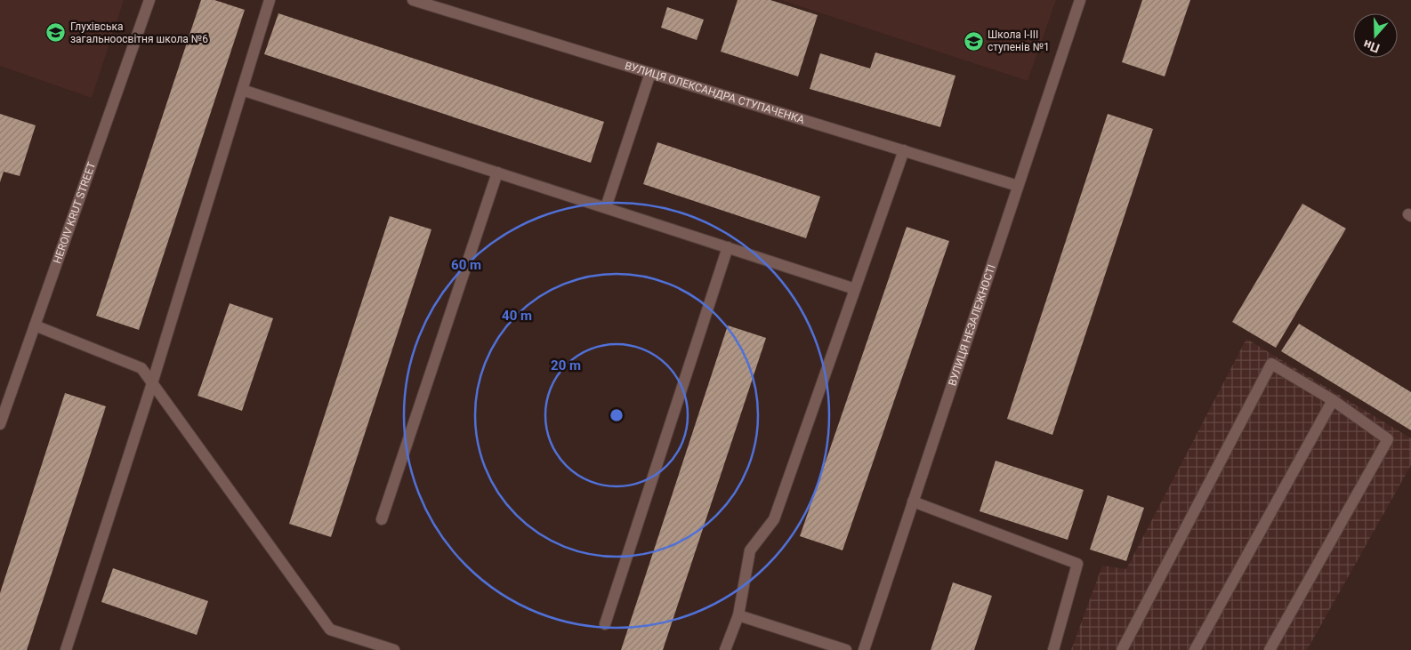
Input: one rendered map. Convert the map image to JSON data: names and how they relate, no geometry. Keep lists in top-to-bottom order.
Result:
{
  "streets": {
    "street": ["ВУЛИЦЯ ОЛЕКСАНДРА СТУПАЧЕНКА", "HEROIV KRUT STREET", "ВУЛИЦЯ НЕЗАЛЕЖНОСТІ"]
  },
  "crossings": [
    ["ВУЛИЦЯ ОЛЕКСАНДРА СТУПАЧЕНКА", "ВУЛИЦЯ НЕЗАЛЕЖНОСТІ"]
  ],
  "places": {
    "school or university": ["Глухівська загальноосвітня школа №6", "Школа І-ІІІ ступенів №1"]
  },
  "north": "bottom",
  "rings": ["60 m", "40 m", "20 m"]
}
